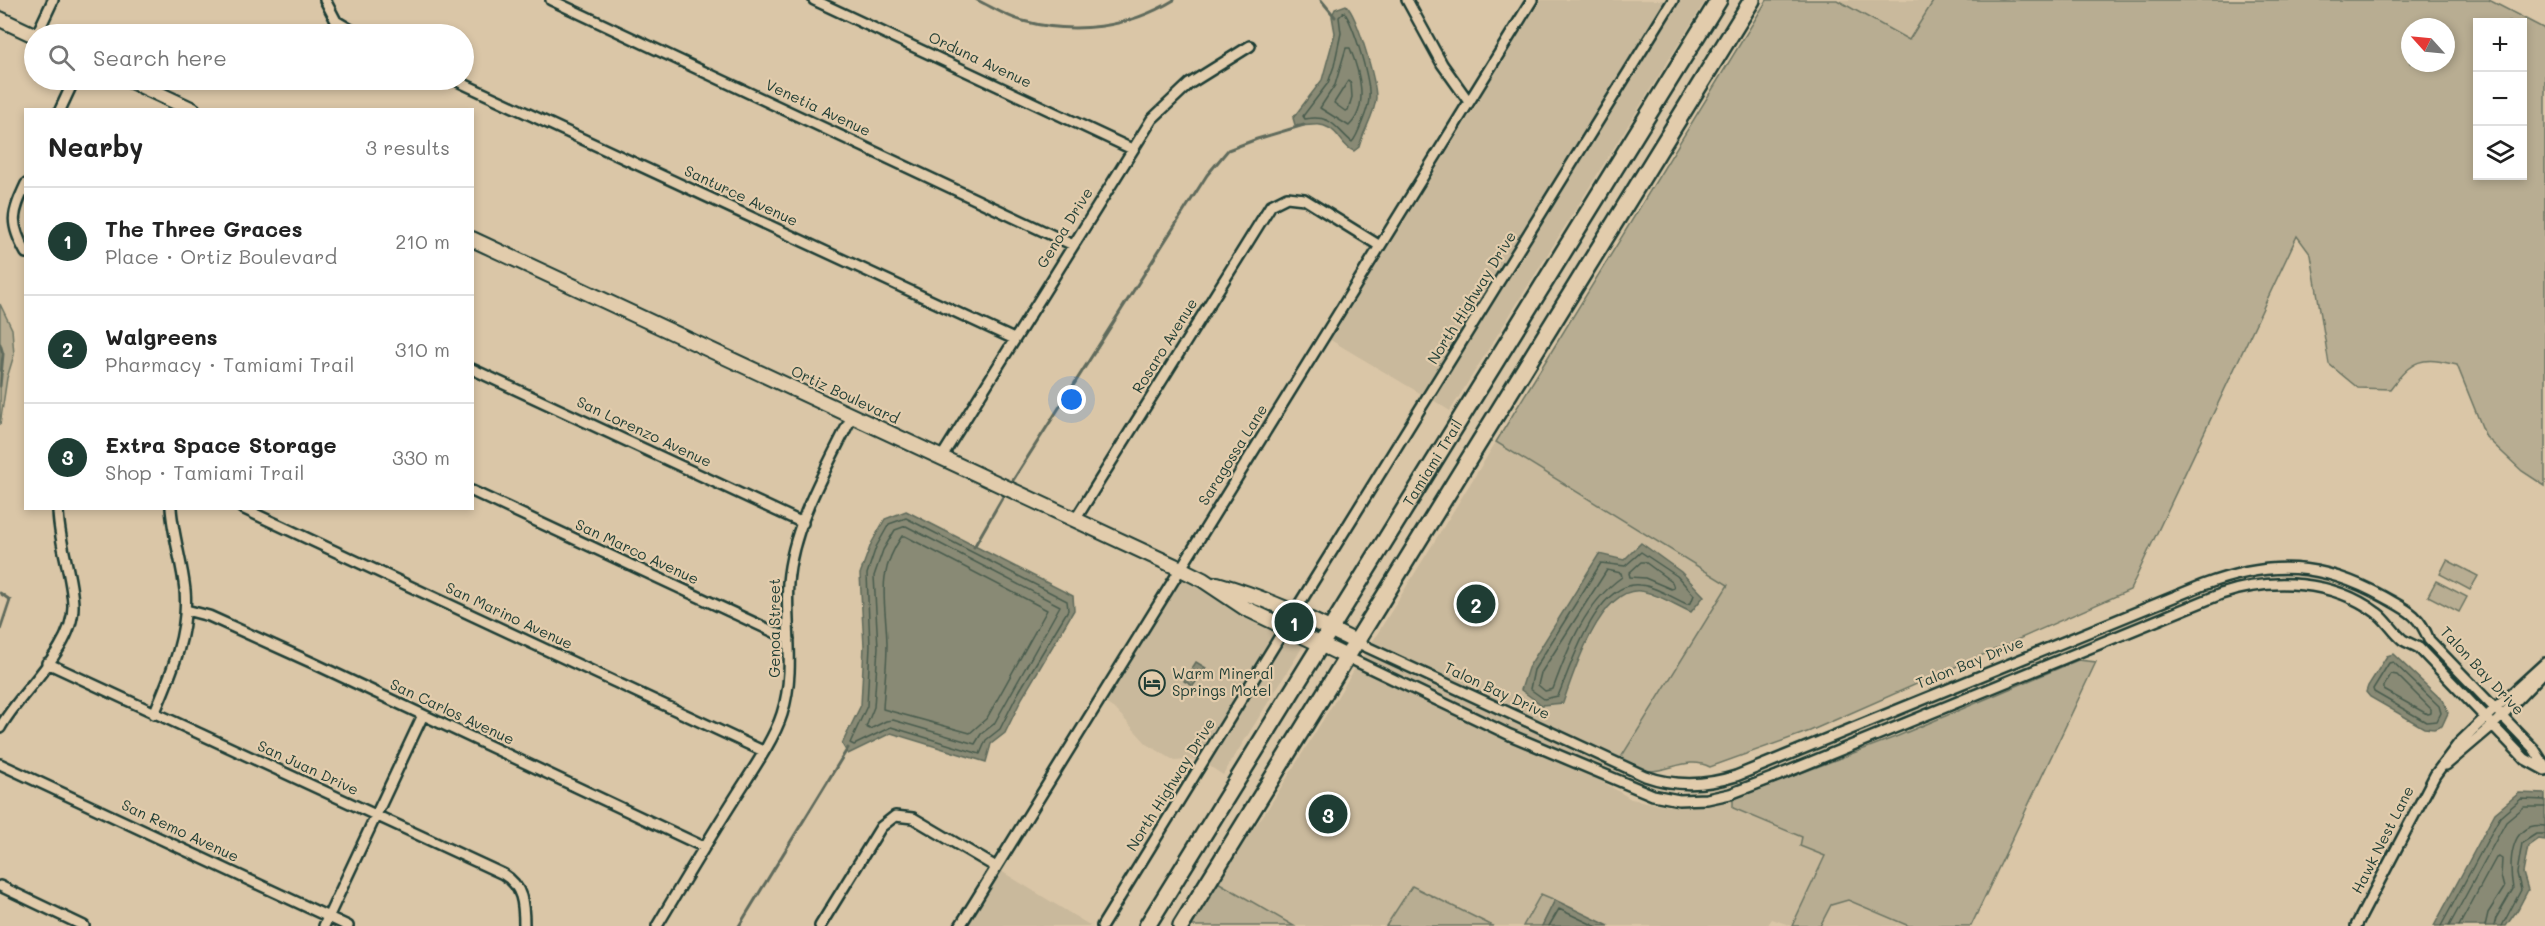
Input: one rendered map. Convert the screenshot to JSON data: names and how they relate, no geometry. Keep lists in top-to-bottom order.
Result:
{
  "streets": {
    "main road": ["Tamiami Trail"],
    "street": [
      "Orduna Avenue",
      "Venetia Avenue",
      "Santurce Avenue",
      "Genoa Drive",
      "North Highway Drive",
      "Rosaro Avenue",
      "Ortiz Boulevard",
      "San Lorenzo Avenue",
      "Saragossa Lane",
      "San Marco Avenue",
      "San Marino Avenue",
      "Genoa Street",
      "Talon Bay Drive",
      "San Carlos Avenue",
      "San Juan Drive",
      "San Remo Avenue",
      "Hawk Nest Lane"
    ]
  },
  "crossings": [
    ["Orduna Avenue", "Genoa Drive"],
    ["Venetia Avenue", "Genoa Drive"],
    ["Santurce Avenue", "Genoa Drive"],
    ["Genoa Drive", "Ortiz Boulevard"],
    ["North Highway Drive", "Ortiz Boulevard"],
    ["Rosaro Avenue", "Ortiz Boulevard"],
    ["Rosaro Avenue", "Saragossa Lane"],
    ["Ortiz Boulevard", "Saragossa Lane"],
    ["Ortiz Boulevard", "Tamiami Trail"],
    ["Ortiz Boulevard", "Genoa Street"],
    ["Ortiz Boulevard", "Talon Bay Drive"],
    ["San Lorenzo Avenue", "Genoa Street"],
    ["Tamiami Trail", "Talon Bay Drive"],
    ["San Marco Avenue", "Genoa Street"],
    ["San Marino Avenue", "Genoa Street"],
    ["Genoa Street", "San Carlos Avenue"],
    ["Talon Bay Drive", "Hawk Nest Lane"]
  ],
  "places": {
    "hotel": ["Warm Mineral Springs Motel"]
  },
  "north": "top left",
  "page": {
    "map_buttons": ["+", "−"],
    "search": "Search here",
    "heading": ["Nearby", "3 results"],
    "list": [
      {
        "mark": "1",
        "name": "The Three Graces",
        "note": "Place · Ortiz Boulevard",
        "value": "210 m"
      },
      {
        "mark": "2",
        "name": "Walgreens",
        "note": "Pharmacy · Tamiami Trail",
        "value": "310 m"
      },
      {
        "mark": "3",
        "name": "Extra Space Storage",
        "note": "Shop · Tamiami Trail",
        "value": "330 m"
      }
    ],
    "pins": ["2", "1", "3"]
  }
}
